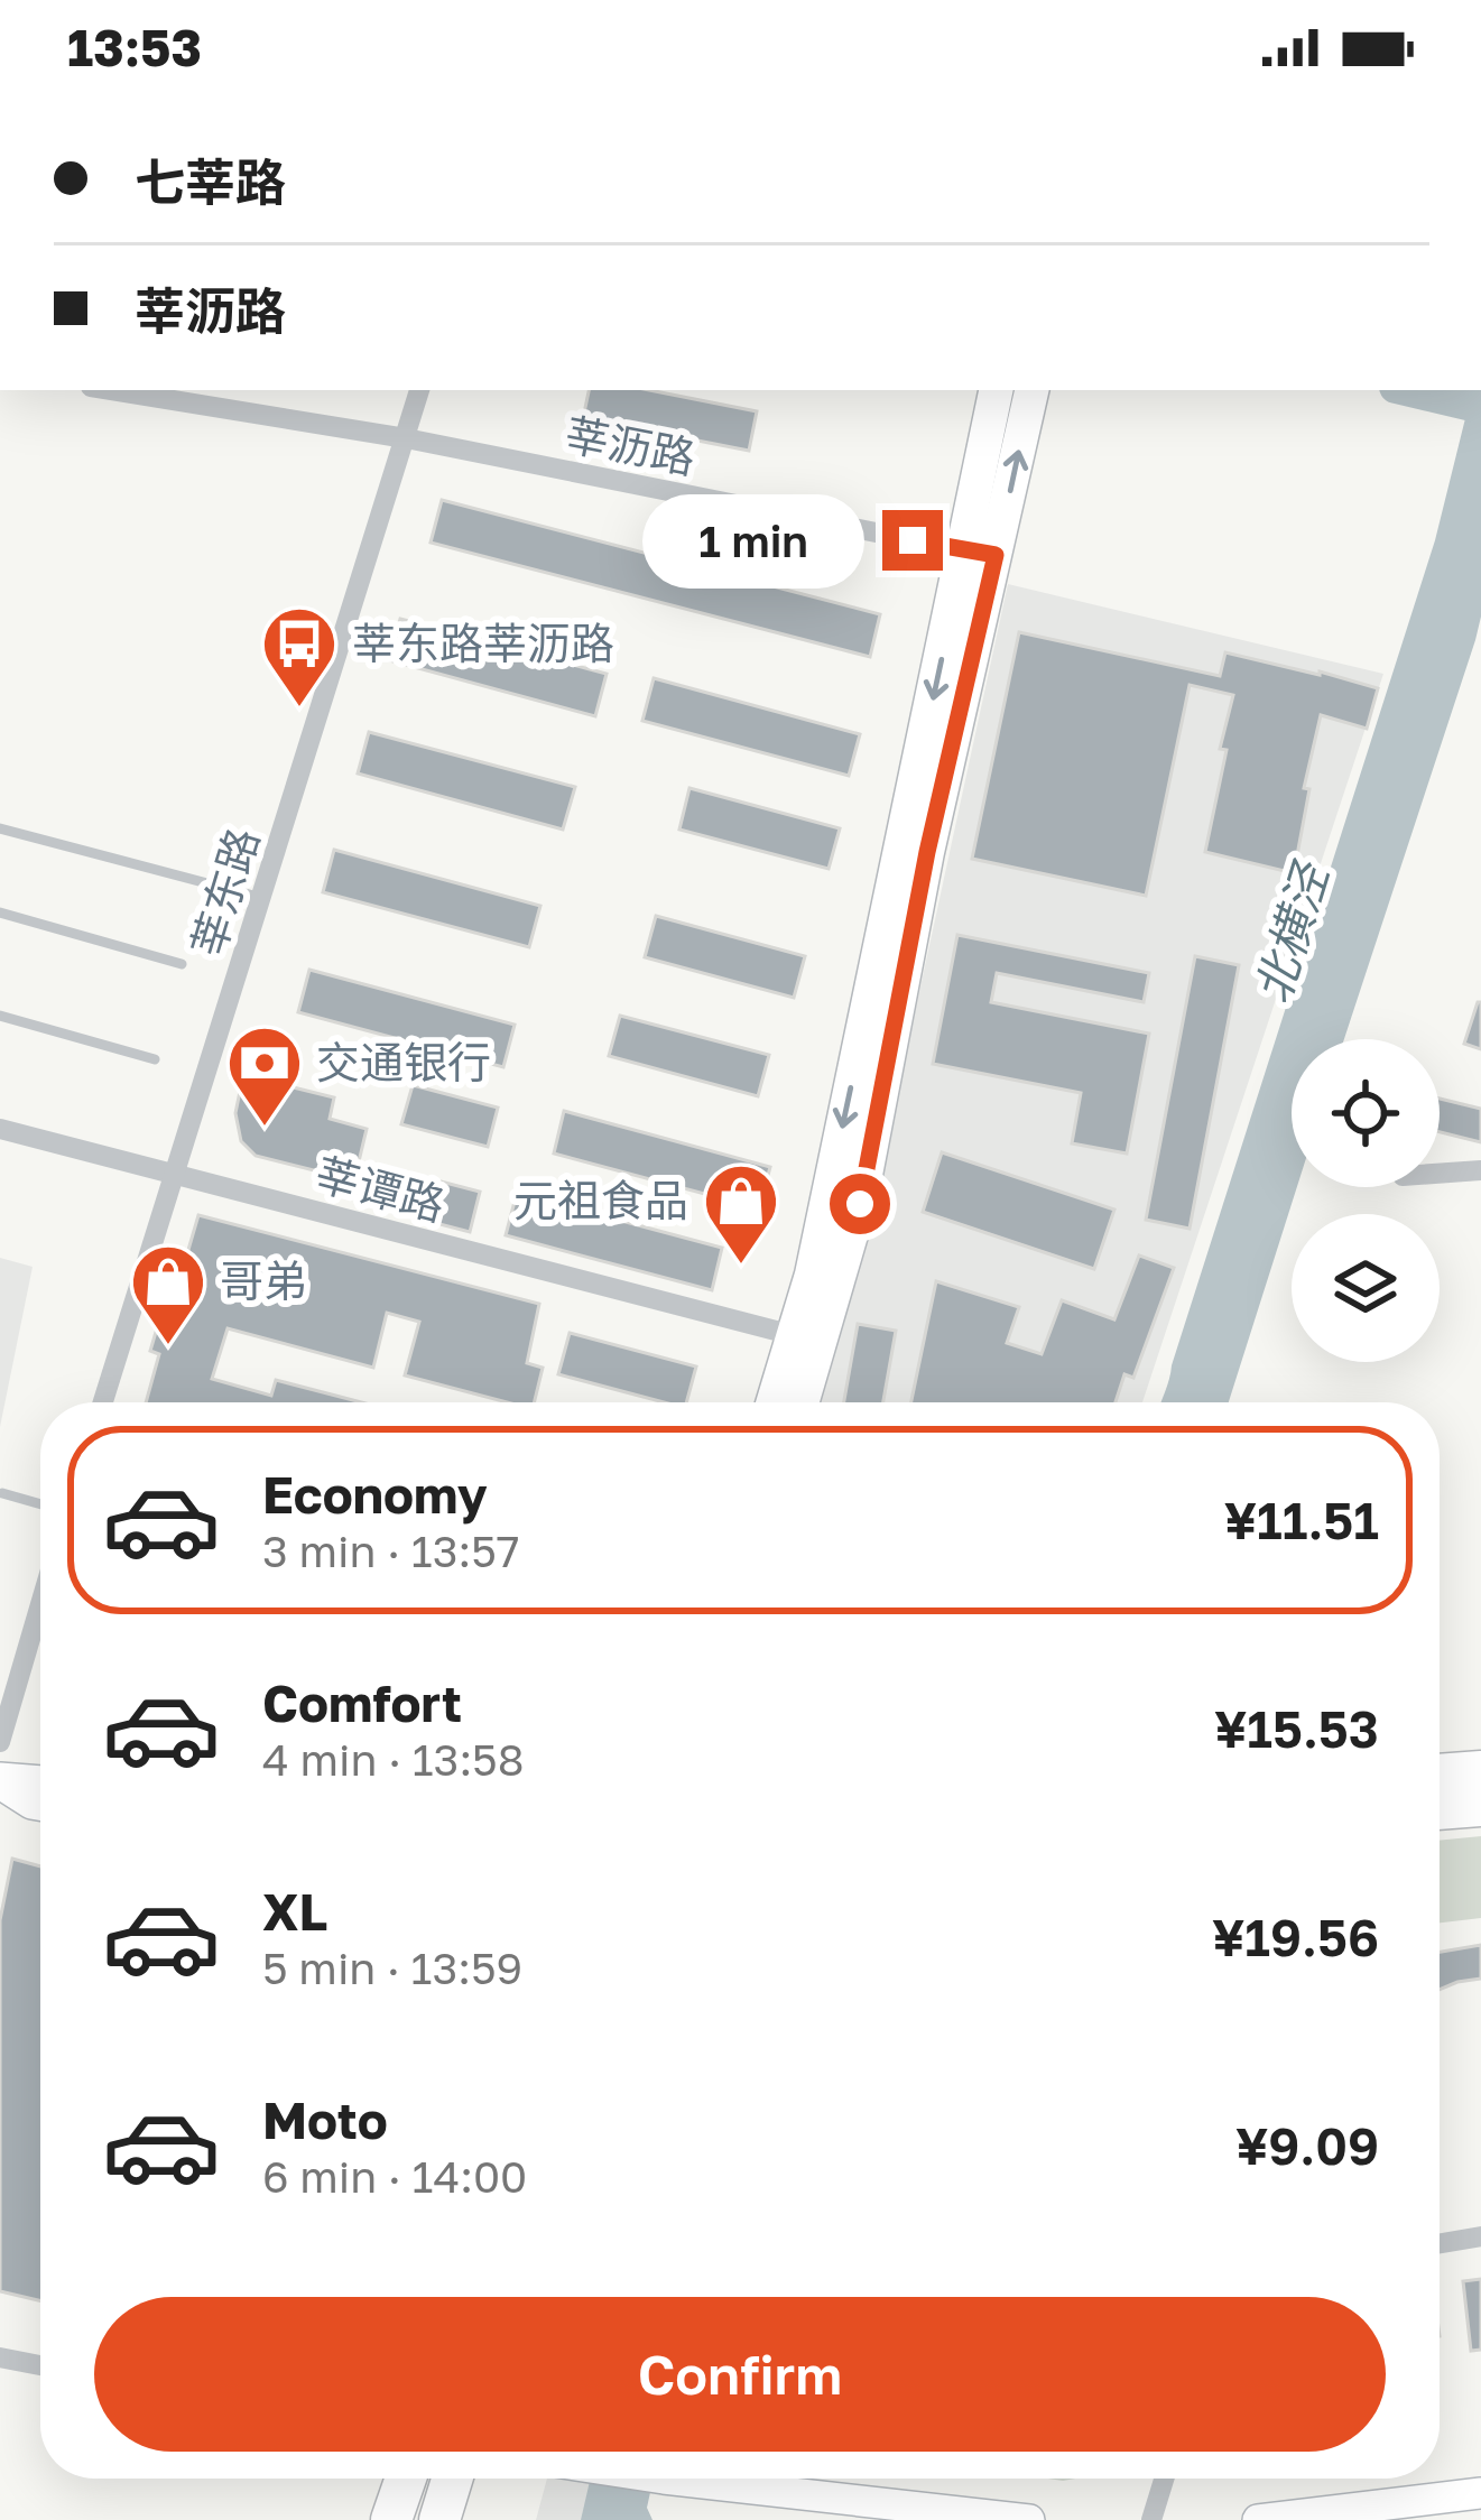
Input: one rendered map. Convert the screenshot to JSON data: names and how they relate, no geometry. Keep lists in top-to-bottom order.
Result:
{
  "streets": {
    "street": ["莘沥路", "莘东路", "莘谭路"]
  },
  "crossings": [
    ["莘沥路", "莘东路"],
    ["莘东路", "莘谭路"]
  ],
  "water": ["北横泾"],
  "places": {
    "bus stop": ["莘东路莘沥路"],
    "bank": ["交通银行"],
    "shop": ["元祖食品", "哥弟"]
  },
  "page": {
    "status": "13:53",
    "banner": ["七莘路", "莘沥路"],
    "bubble": "1 min",
    "list": [
      {
        "name": "Economy",
        "note": "3 min · 13:57",
        "value": "¥11.51"
      },
      {
        "name": "Comfort",
        "note": "4 min · 13:58",
        "value": "¥15.53"
      },
      {
        "name": "XL",
        "note": "5 min · 13:59",
        "value": "¥19.56"
      },
      {
        "name": "Moto",
        "note": "6 min · 14:00",
        "value": "¥9.09"
      }
    ],
    "buttons": "Confirm"
  }
}
